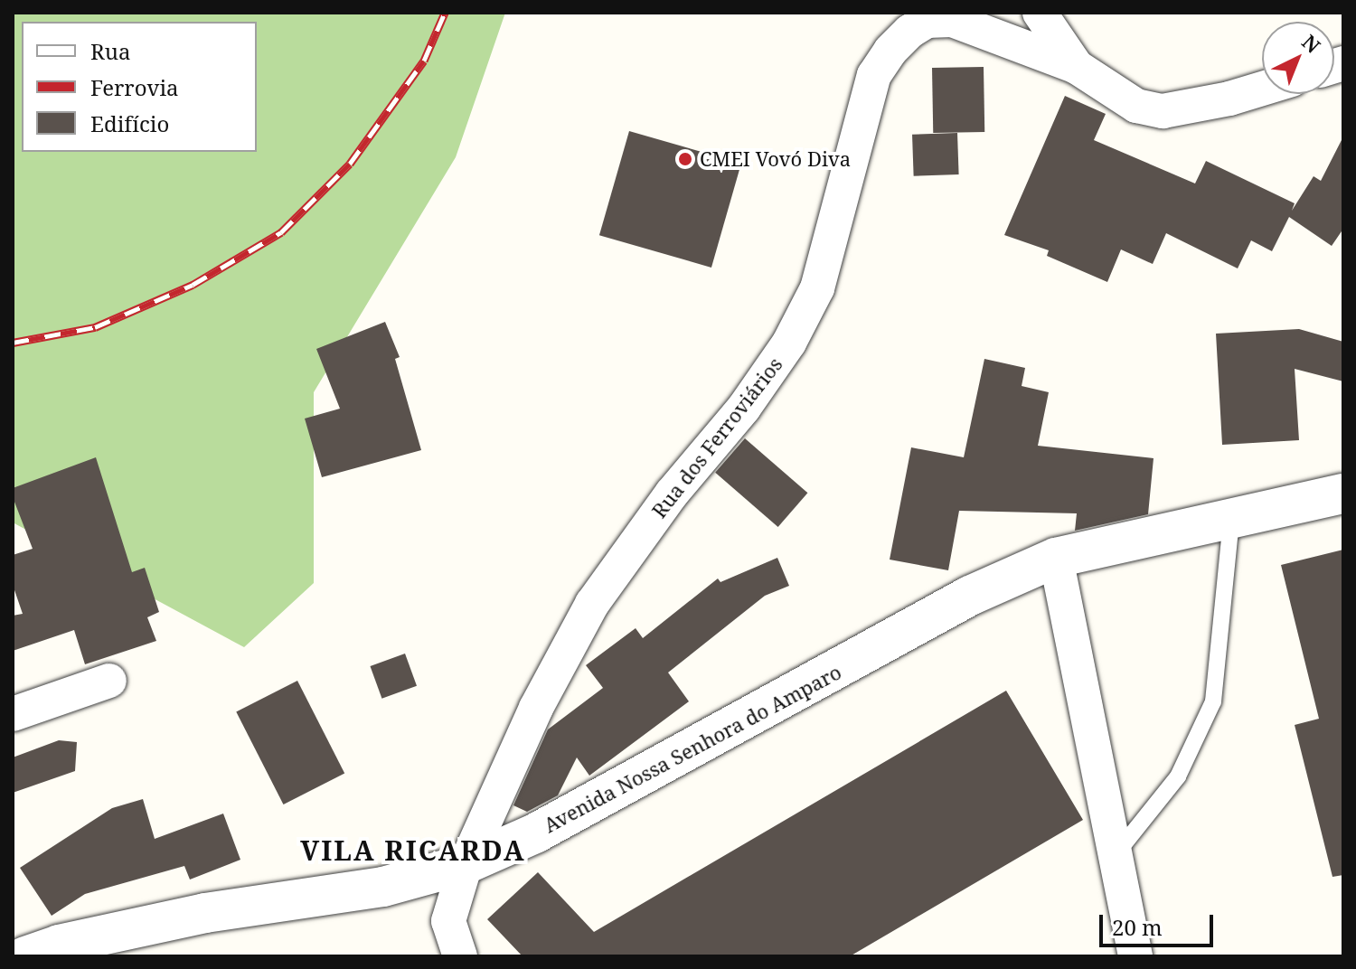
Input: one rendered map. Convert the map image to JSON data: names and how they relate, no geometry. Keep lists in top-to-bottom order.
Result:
{
  "streets": {
    "street": ["Rua dos Ferroviários", "Avenida Nossa Senhora do Amparo"]
  },
  "crossings": [
    ["Rua dos Ferroviários", "Avenida Nossa Senhora do Amparo"]
  ],
  "districts": ["VILA RICARDA"],
  "places": ["CMEI Vovó Diva"],
  "legend": ["Rua", "Ferrovia", "Edifício"],
  "scale_bar": "20 m",
  "north": "top right"
}
